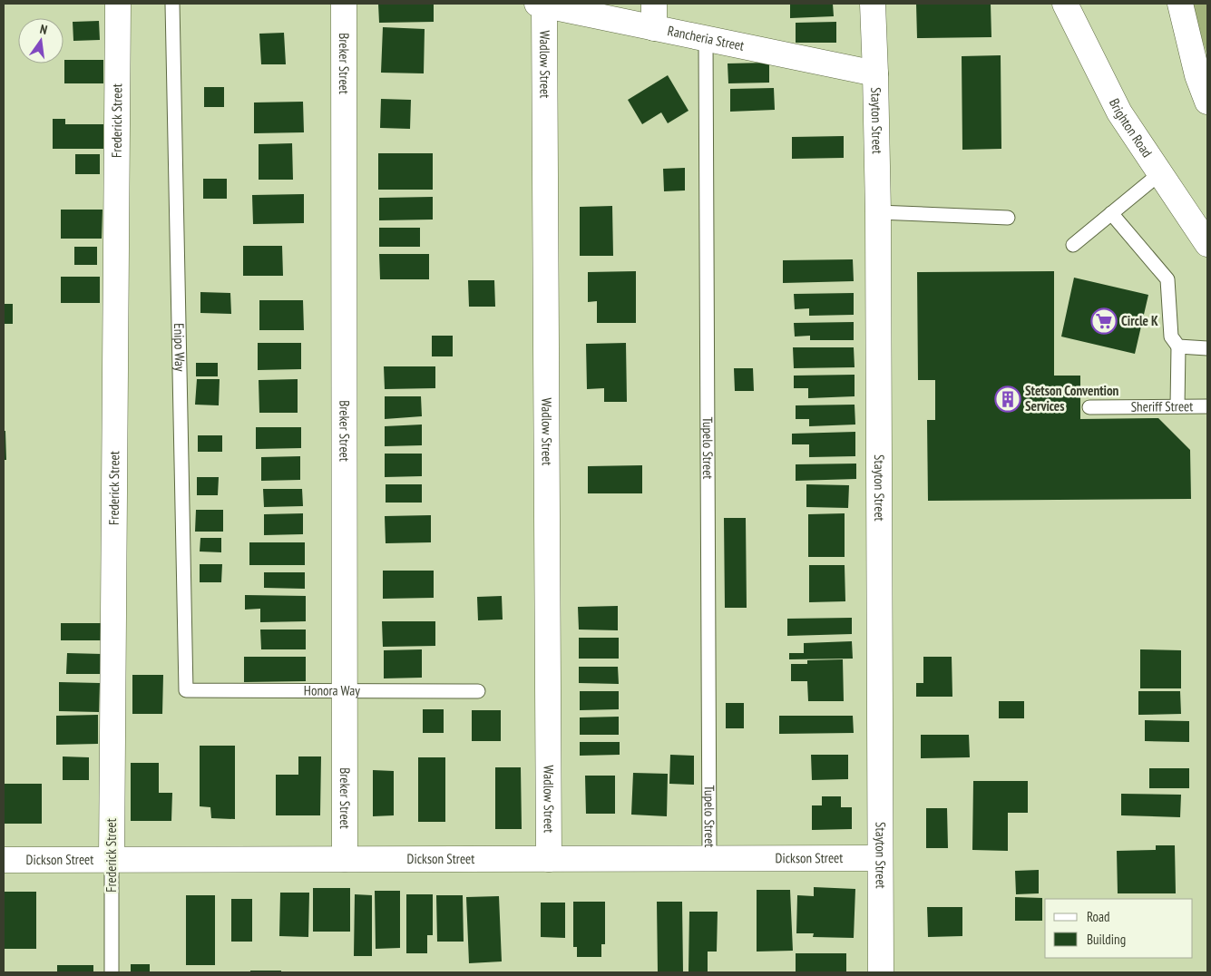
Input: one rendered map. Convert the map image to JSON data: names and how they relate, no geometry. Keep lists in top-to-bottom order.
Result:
{
  "streets": {
    "street": [
      "Rancheria Street",
      "Breker Street",
      "Wadlow Street",
      "Frederick Street",
      "Stayton Street",
      "Brighton Road",
      "Dickson Street"
    ],
    "lane": [
      "Enipo Way",
      "Sheriff Street",
      "Tupelo Street",
      "Honora Way"
    ]
  },
  "crossings": [
    ["Rancheria Street", "Wadlow Street"],
    ["Rancheria Street", "Stayton Street"],
    ["Rancheria Street", "Tupelo Street"],
    ["Breker Street", "Honora Way"],
    ["Breker Street", "Dickson Street"],
    ["Wadlow Street", "Dickson Street"],
    ["Frederick Street", "Dickson Street"],
    ["Stayton Street", "Dickson Street"],
    ["Enipo Way", "Honora Way"],
    ["Tupelo Street", "Dickson Street"]
  ],
  "places": {
    "supermarket": ["Circle K"],
    "building": ["Stetson Convention Services"]
  },
  "legend": ["Road", "Building"],
  "north": "top"
}
